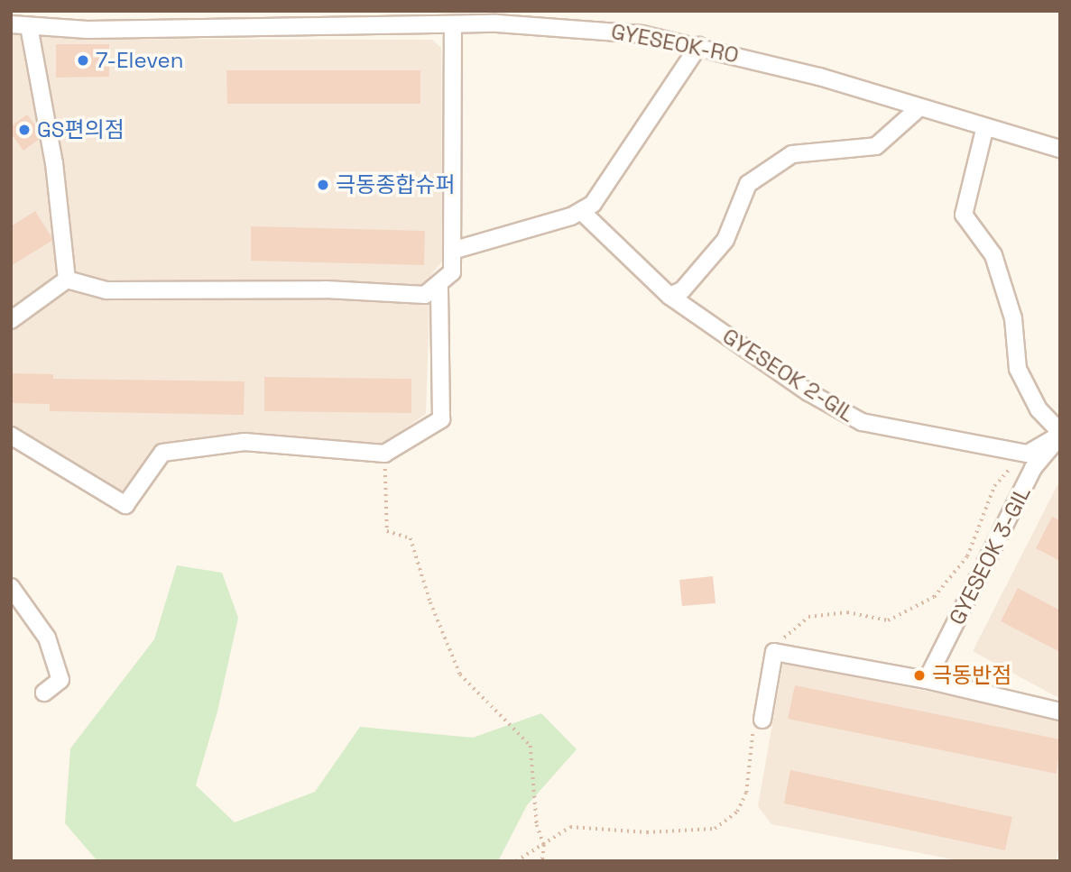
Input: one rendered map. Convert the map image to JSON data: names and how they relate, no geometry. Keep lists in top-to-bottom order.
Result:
{
  "streets": {
    "street": ["GYESEOK-RO", "GYESEOK 2-GIL", "GYESEOK 3-GIL"]
  },
  "places": [
    "7-Eleven",
    "GS편의점",
    "극동종합슈퍼",
    "극동반점"
  ]
}
